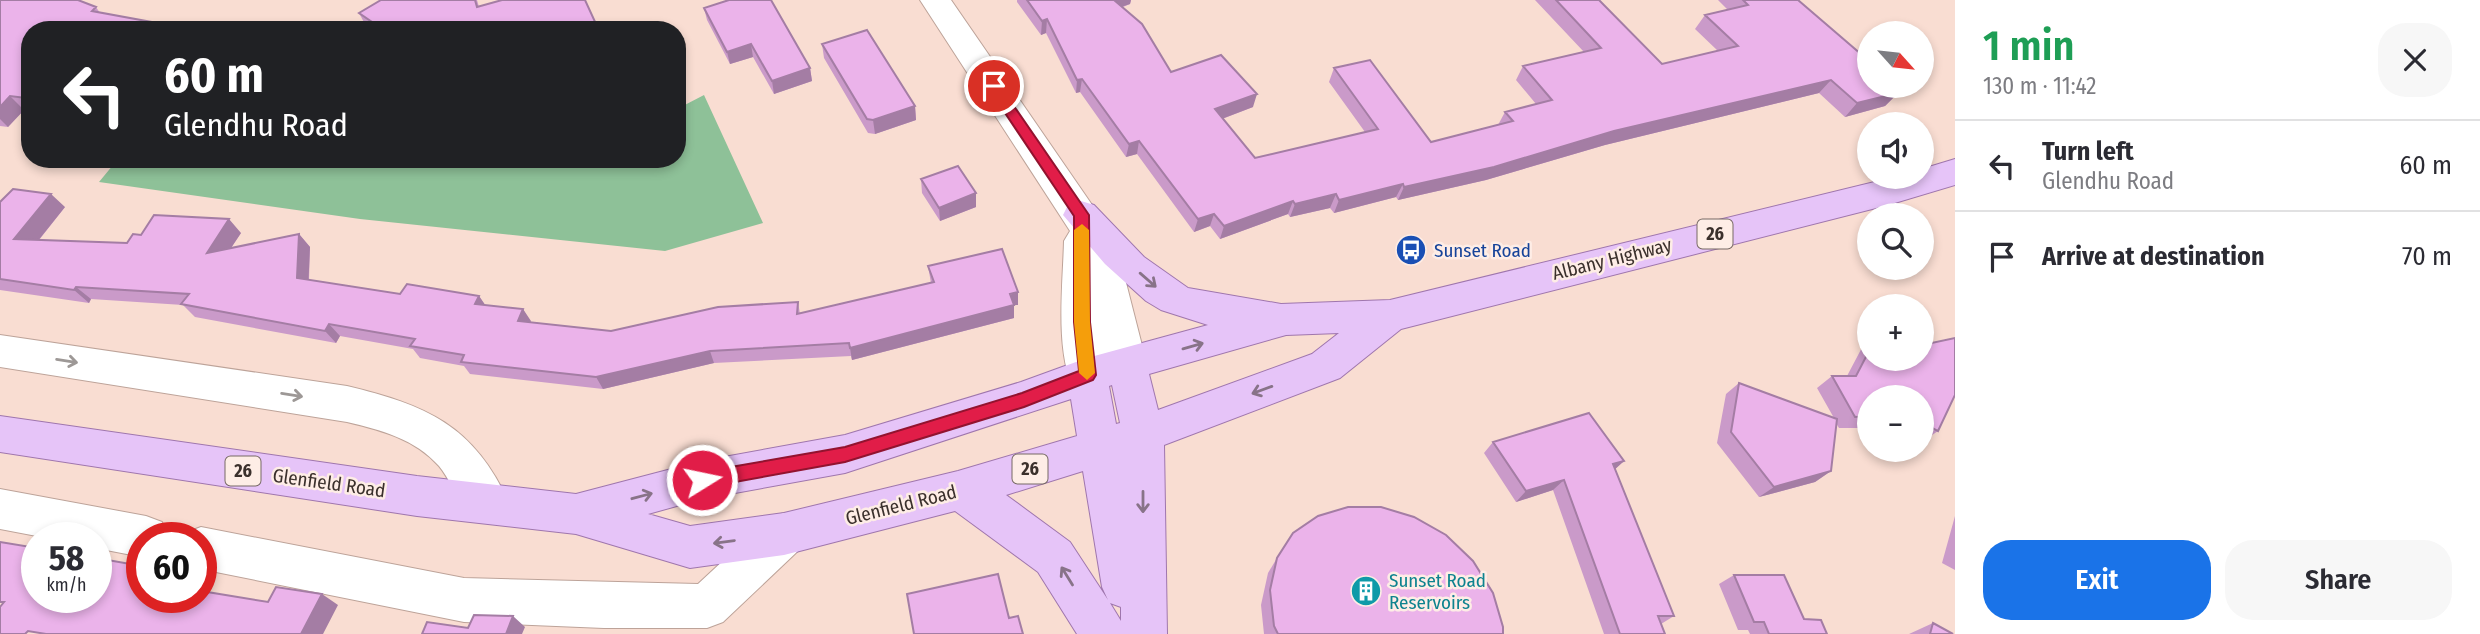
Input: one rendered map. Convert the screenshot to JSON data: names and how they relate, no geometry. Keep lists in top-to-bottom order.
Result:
{
  "streets": {
    "main road": ["26", "Albany Highway", "Glenfield Road"]
  },
  "crossings": [
    ["26", "Albany Highway"],
    ["26", "Glenfield Road"]
  ],
  "places": {
    "bus stop": ["Sunset Road"],
    "building": ["Sunset Road Reservoirs"]
  },
  "north": "bottom right",
  "page": {
    "heading": ["1 min", "130 m · 11:42"],
    "map_buttons": ["+", "−"],
    "turn": ["60 m", "Glendhu Road"],
    "list": [
      {
        "name": "Turn left",
        "note": "Glendhu Road",
        "value": "60 m"
      },
      {
        "name": "Arrive at destination",
        "value": "70 m"
      }
    ],
    "speed": "58 km/h",
    "limit": "60",
    "buttons": ["Exit", "Share"]
  }
}
